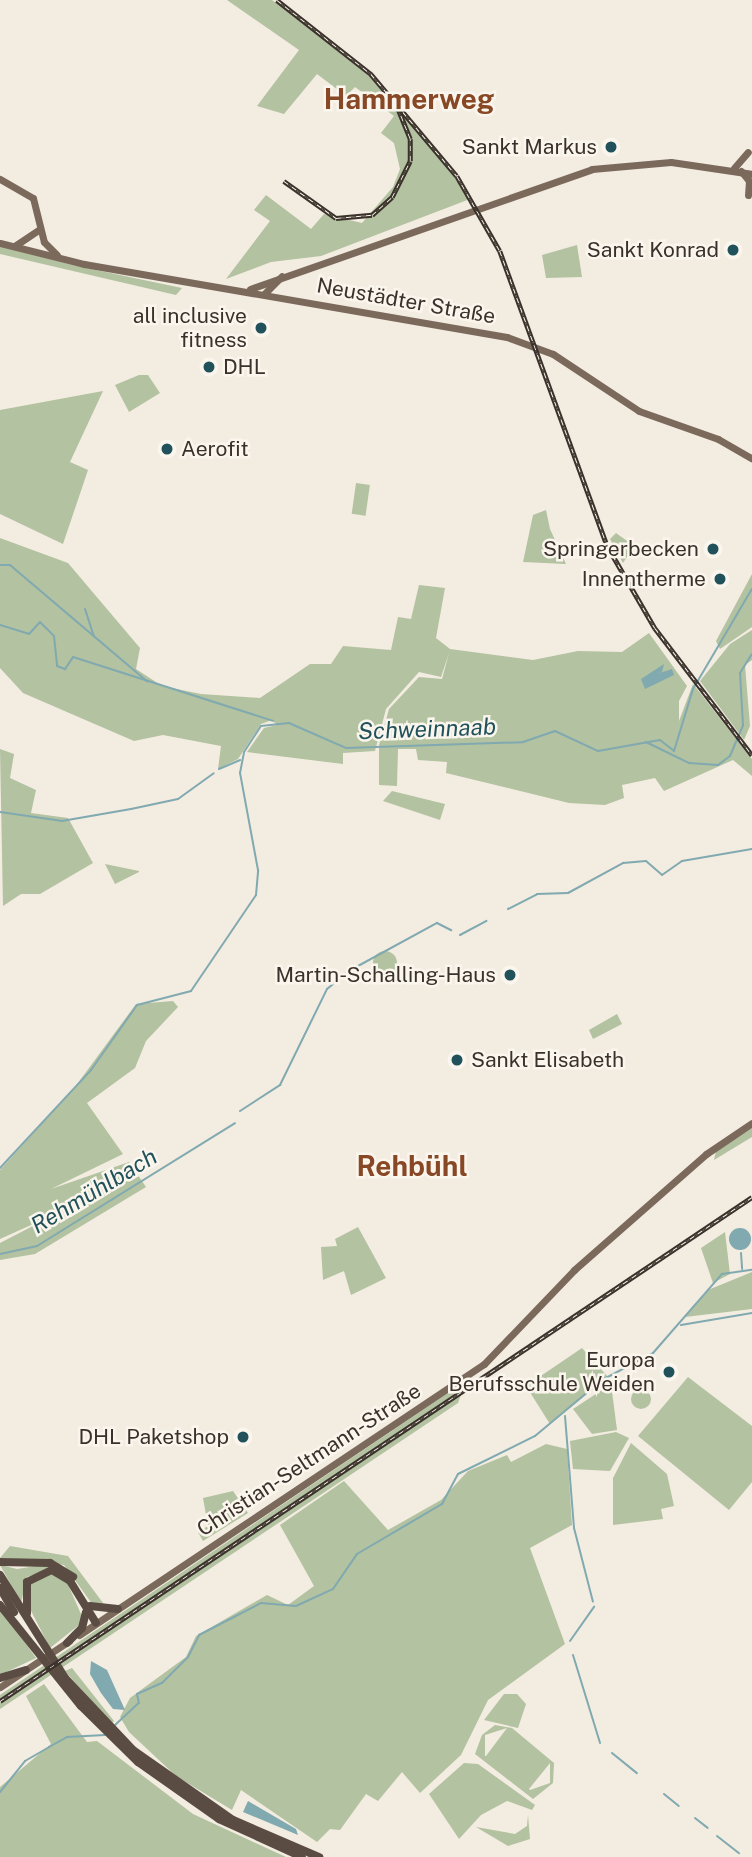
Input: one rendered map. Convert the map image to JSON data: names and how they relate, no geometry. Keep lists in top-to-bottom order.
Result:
{
  "streets": {
    "main road": ["Neustädter Straße", "Christian-Seltmann-Straße"]
  },
  "districts": ["Hammerweg", "Rehbühl"],
  "water": ["Schweinnaab", "Rehmühlbach"],
  "places": [
    "Sankt Markus",
    "Sankt Konrad",
    "all inclusive fitness",
    "DHL",
    "Aerofit",
    "Springerbecken",
    "Innentherme",
    "Martin-Schalling-Haus",
    "Sankt Elisabeth",
    "Europa Berufsschule Weiden",
    "DHL Paketshop"
  ]
}
